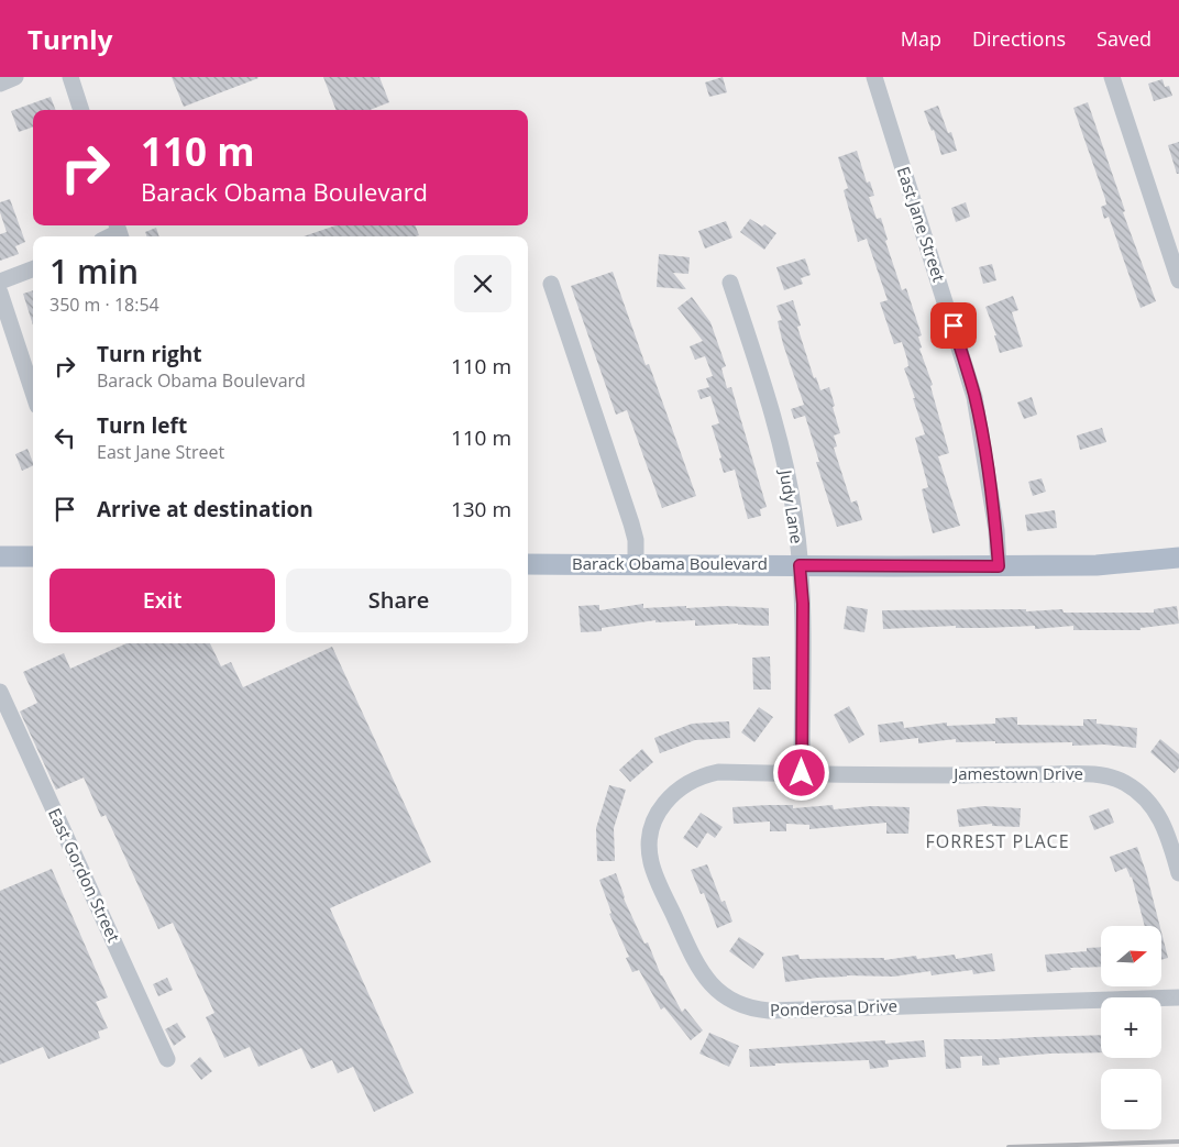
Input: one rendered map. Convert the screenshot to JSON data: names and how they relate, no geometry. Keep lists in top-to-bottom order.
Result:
{
  "streets": {
    "main road": ["Barack Obama Boulevard"],
    "street": [
      "East Jane Street",
      "Judy Lane",
      "Jamestown Drive",
      "East Gordon Street",
      "Ponderosa Drive"
    ]
  },
  "crossings": [
    ["East Jane Street", "Barack Obama Boulevard"],
    ["Judy Lane", "Barack Obama Boulevard"],
    ["Judy Lane", "Jamestown Drive"],
    ["Judy Lane", "Ponderosa Drive"],
    ["Jamestown Drive", "Ponderosa Drive"]
  ],
  "districts": ["FORREST PLACE"],
  "north": "right",
  "page": {
    "header": "Turnly",
    "nav": ["Map", "Directions", "Saved"],
    "turn": ["110 m", "Barack Obama Boulevard"],
    "heading": ["1 min", "350 m · 18:54"],
    "list": [
      {
        "name": "Turn right",
        "note": "Barack Obama Boulevard",
        "value": "110 m"
      },
      {
        "name": "Turn left",
        "note": "East Jane Street",
        "value": "110 m"
      },
      {
        "name": "Arrive at destination",
        "value": "130 m"
      }
    ],
    "buttons": ["Exit", "Share"],
    "map_buttons": ["+", "−"]
  }
}
